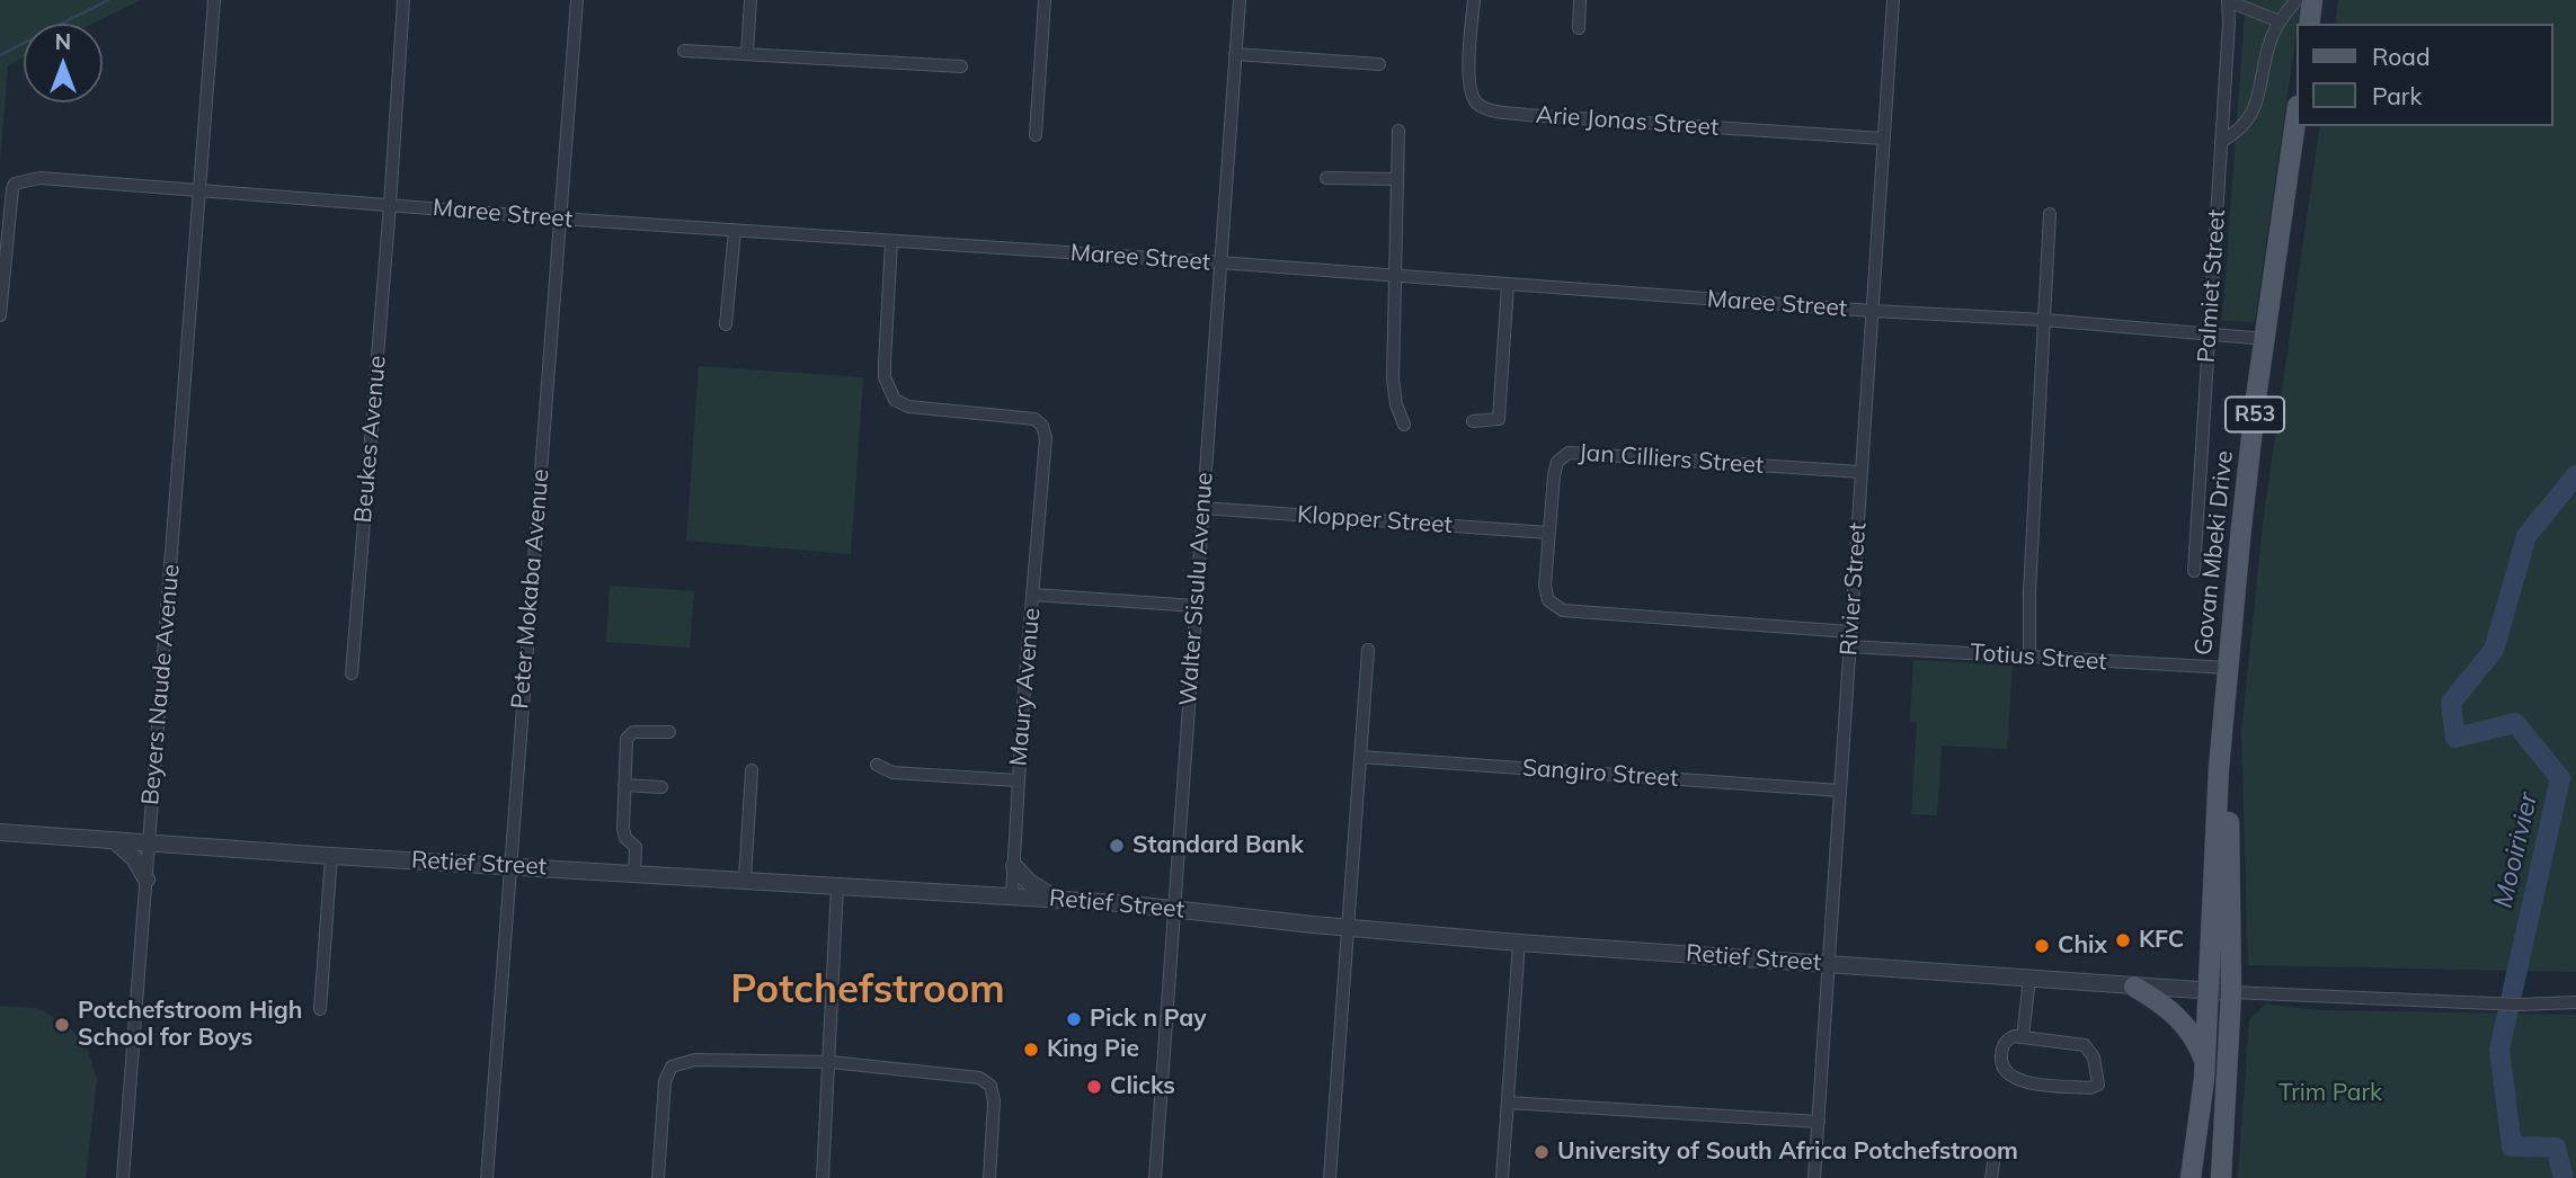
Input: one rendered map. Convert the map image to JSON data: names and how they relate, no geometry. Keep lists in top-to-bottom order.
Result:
{
  "streets": {
    "main road": ["R53", "Govan Mbeki Drive"],
    "street": [
      "Arie Jonas Street",
      "Maree Street",
      "Palmiet Street",
      "Beukes Avenue",
      "Jan Cilliers Street",
      "Klopper Street",
      "Peter Mokaba Avenue",
      "Walter Sisulu Avenue",
      "Rivier Street",
      "Totius Street",
      "Beyers Naude Avenue",
      "Maury Avenue",
      "Sangiro Street",
      "Retief Street"
    ]
  },
  "crossings": [
    ["Arie Jonas Street", "Rivier Street"],
    ["Maree Street", "Palmiet Street"],
    ["Maree Street", "Beukes Avenue"],
    ["Maree Street", "Govan Mbeki Drive"],
    ["Maree Street", "Peter Mokaba Avenue"],
    ["Maree Street", "Walter Sisulu Avenue"],
    ["Maree Street", "Rivier Street"],
    ["Maree Street", "Beyers Naude Avenue"],
    ["Jan Cilliers Street", "Klopper Street"],
    ["Jan Cilliers Street", "Rivier Street"],
    ["Klopper Street", "Walter Sisulu Avenue"],
    ["Govan Mbeki Drive", "Totius Street"],
    ["Govan Mbeki Drive", "Retief Street"],
    ["Peter Mokaba Avenue", "Retief Street"],
    ["Walter Sisulu Avenue", "Maury Avenue"],
    ["Walter Sisulu Avenue", "Retief Street"],
    ["Rivier Street", "Totius Street"],
    ["Rivier Street", "Sangiro Street"],
    ["Rivier Street", "Retief Street"],
    ["Beyers Naude Avenue", "Retief Street"],
    ["Maury Avenue", "Retief Street"]
  ],
  "districts": ["Potchefstroom"],
  "water": ["Mooirivier"],
  "parks": ["Trim Park"],
  "places": [
    "Standard Bank",
    "KFC",
    "Chix",
    "Pick n Pay",
    "Potchefstroom High School for Boys",
    "King Pie",
    "Clicks",
    "University of South Africa Potchefstroom"
  ],
  "legend": ["Road", "Park"],
  "north": "top"
}
